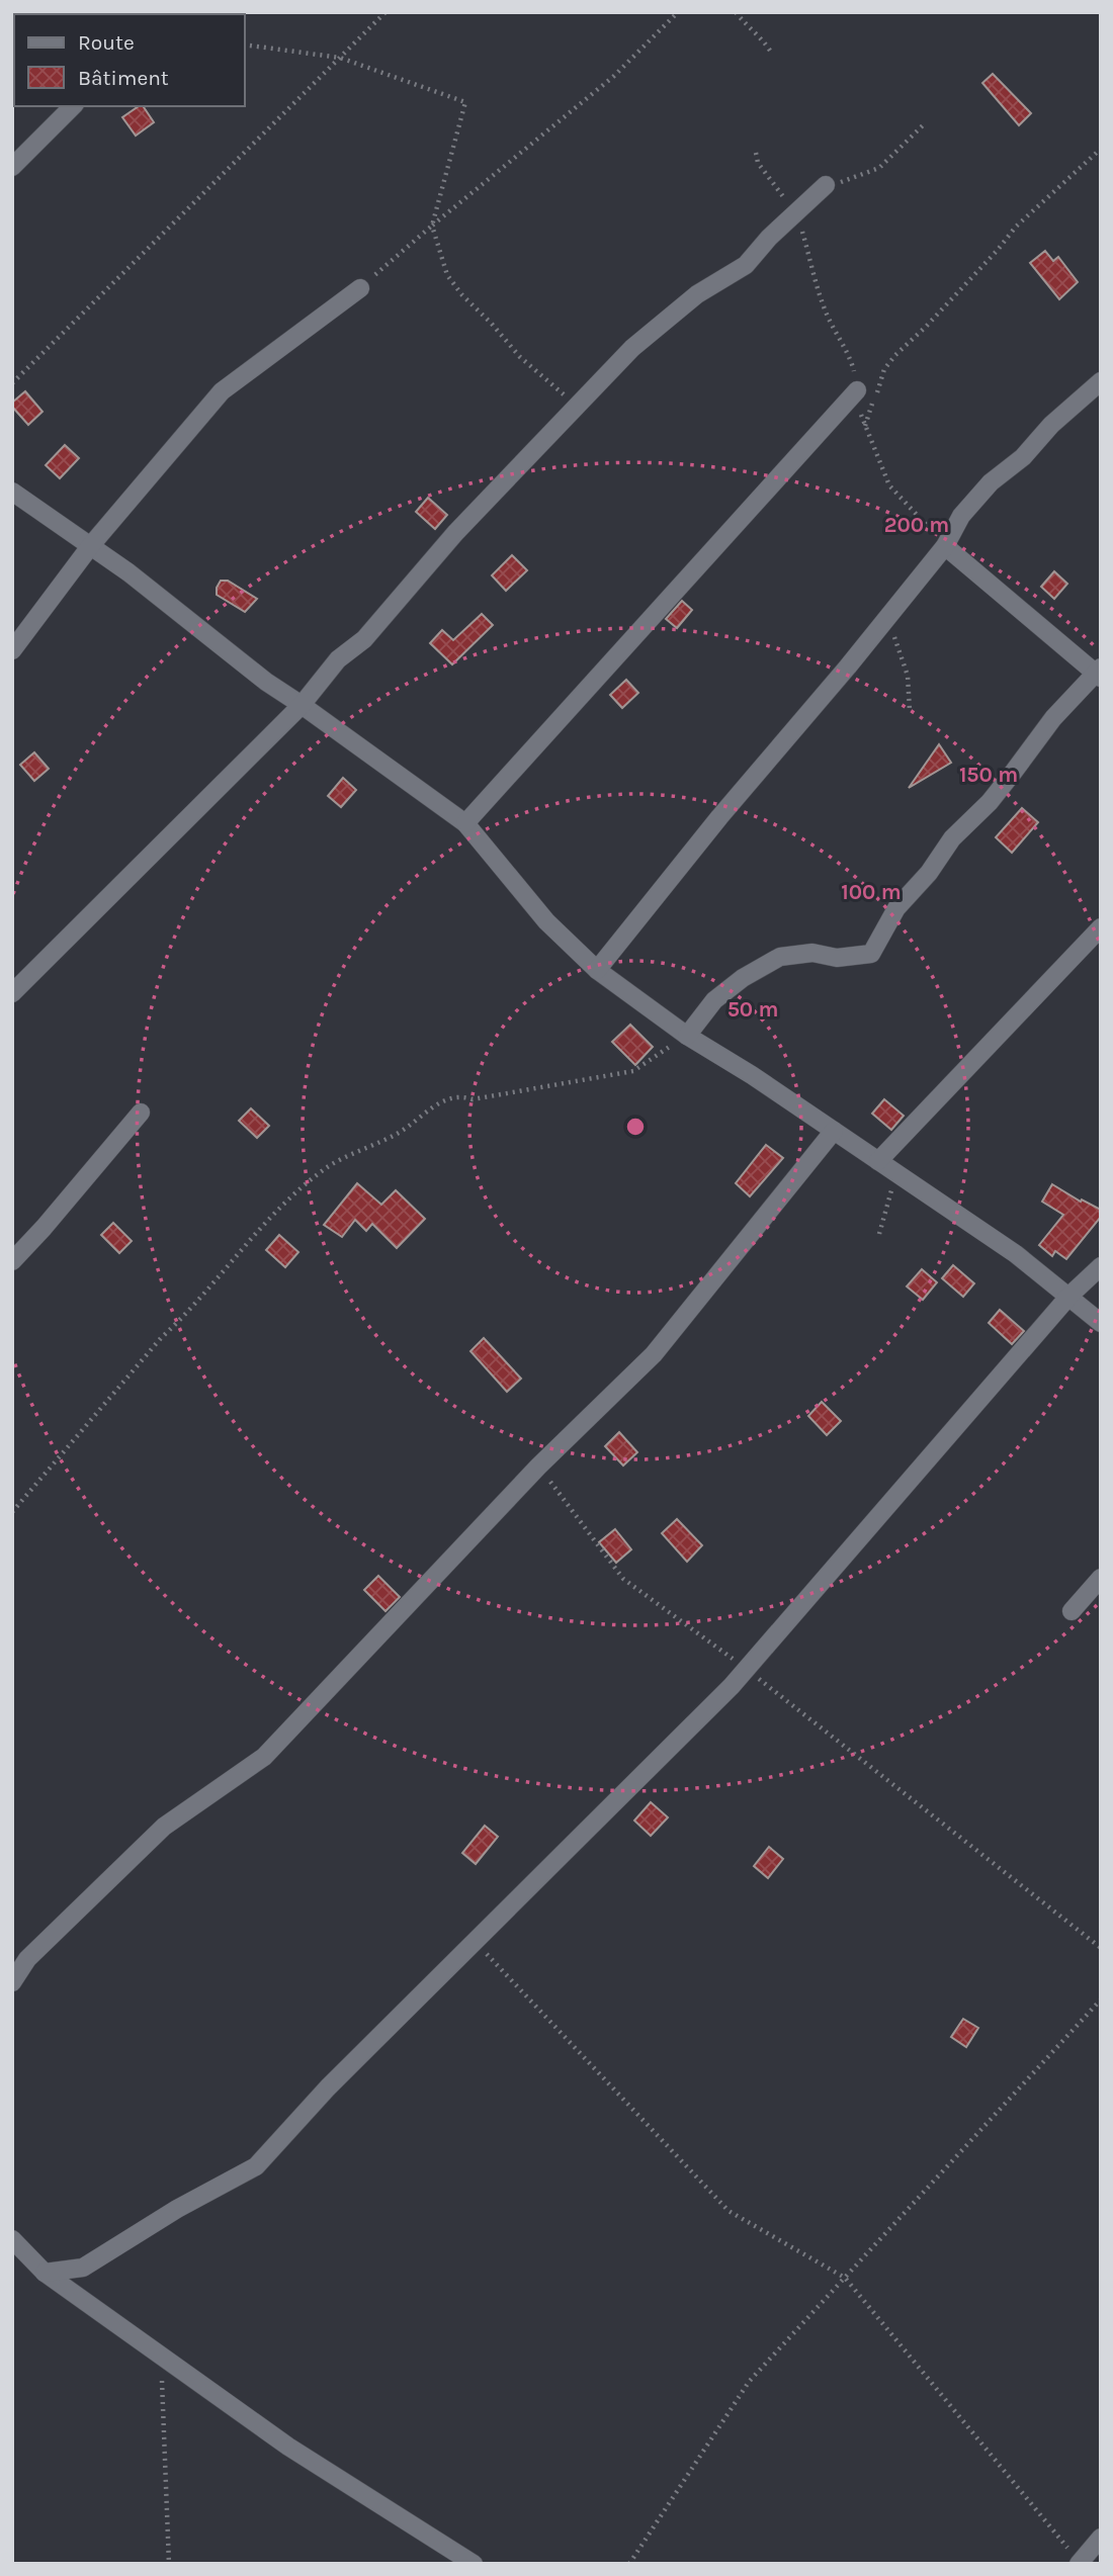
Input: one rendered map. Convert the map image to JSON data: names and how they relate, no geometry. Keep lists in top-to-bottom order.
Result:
{
  "legend": ["Route", "Bâtiment"],
  "rings": [
    "200 m",
    "150 m",
    "100 m",
    "50 m"
  ]
}
